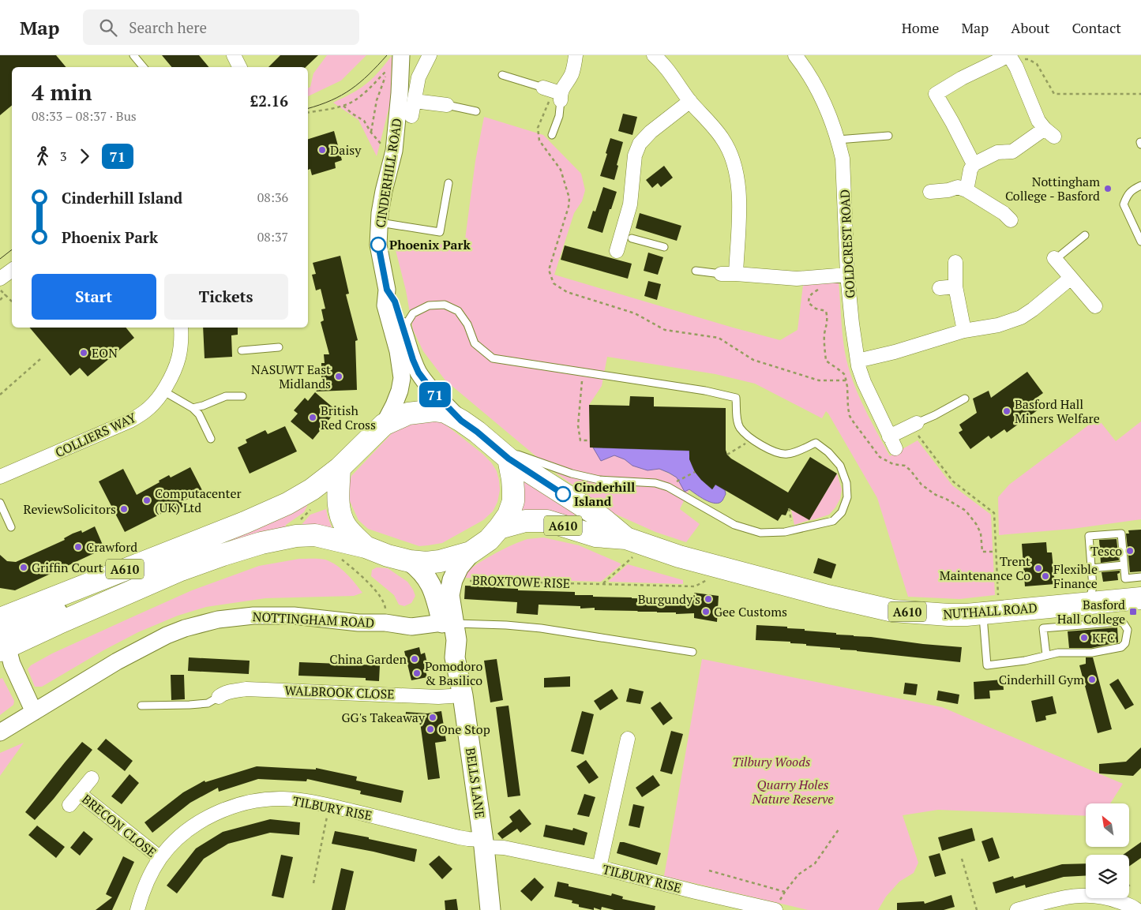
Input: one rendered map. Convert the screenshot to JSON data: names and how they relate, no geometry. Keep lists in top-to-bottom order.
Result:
{
  "streets": {
    "highway": ["A610", "NUTHALL ROAD"],
    "main road": ["BELLS LANE"],
    "street": [
      "CINDERHILL ROAD",
      "GOLDCREST ROAD",
      "COLLIERS WAY",
      "NOTTINGHAM ROAD",
      "WALBROOK CLOSE",
      "TILBURY RISE",
      "BRECON CLOSE"
    ],
    "path": ["BROXTOWE RISE"]
  },
  "crossings": [
    ["CINDERHILL ROAD", "A610"],
    ["A610", "NUTHALL ROAD"],
    ["A610", "BELLS LANE"],
    ["BROXTOWE RISE", "BELLS LANE"],
    ["NOTTINGHAM ROAD", "BELLS LANE"],
    ["WALBROOK CLOSE", "BELLS LANE"],
    ["BELLS LANE", "TILBURY RISE"],
    ["TILBURY RISE", "BRECON CLOSE"]
  ],
  "parks": ["Tilbury Woods", "Quarry Holes Nature Reserve"],
  "places": {
    "other": [
      "Daisy",
      "Nottingham College - Basford",
      "Phoenix Park",
      "EON",
      "NASUWT East Midlands",
      "Basford Hall Miners Welfare",
      "British Red Cross",
      "Cinderhill Island",
      "Computacenter (UK) Ltd",
      "ReviewSolicitors",
      "Crawford",
      "Tesco",
      "Griffin Court",
      "Trent Maintenance Co",
      "Flexible Finance",
      "Burgundy's",
      "Gee Customs",
      "KFC",
      "China Garden",
      "Pomodoro & Basilico",
      "Cinderhill Gym",
      "GG's Takeaway",
      "One Stop"
    ],
    "transit": ["Basford Hall College"]
  },
  "lines": ["bus line 71"],
  "north": "top left",
  "page": {
    "header": "Map",
    "search": "Search here",
    "nav": [
      "Home",
      "Map",
      "About",
      "Contact"
    ],
    "on_map": "71",
    "heading": ["4 min", "08:33 – 08:37 · Bus", "£2.16"],
    "legs": ["3", "71"],
    "list": [
      {
        "name": "Cinderhill Island",
        "value": "08:36"
      },
      {
        "name": "Phoenix Park",
        "value": "08:37"
      }
    ],
    "buttons": ["Start", "Tickets"]
  }
}
